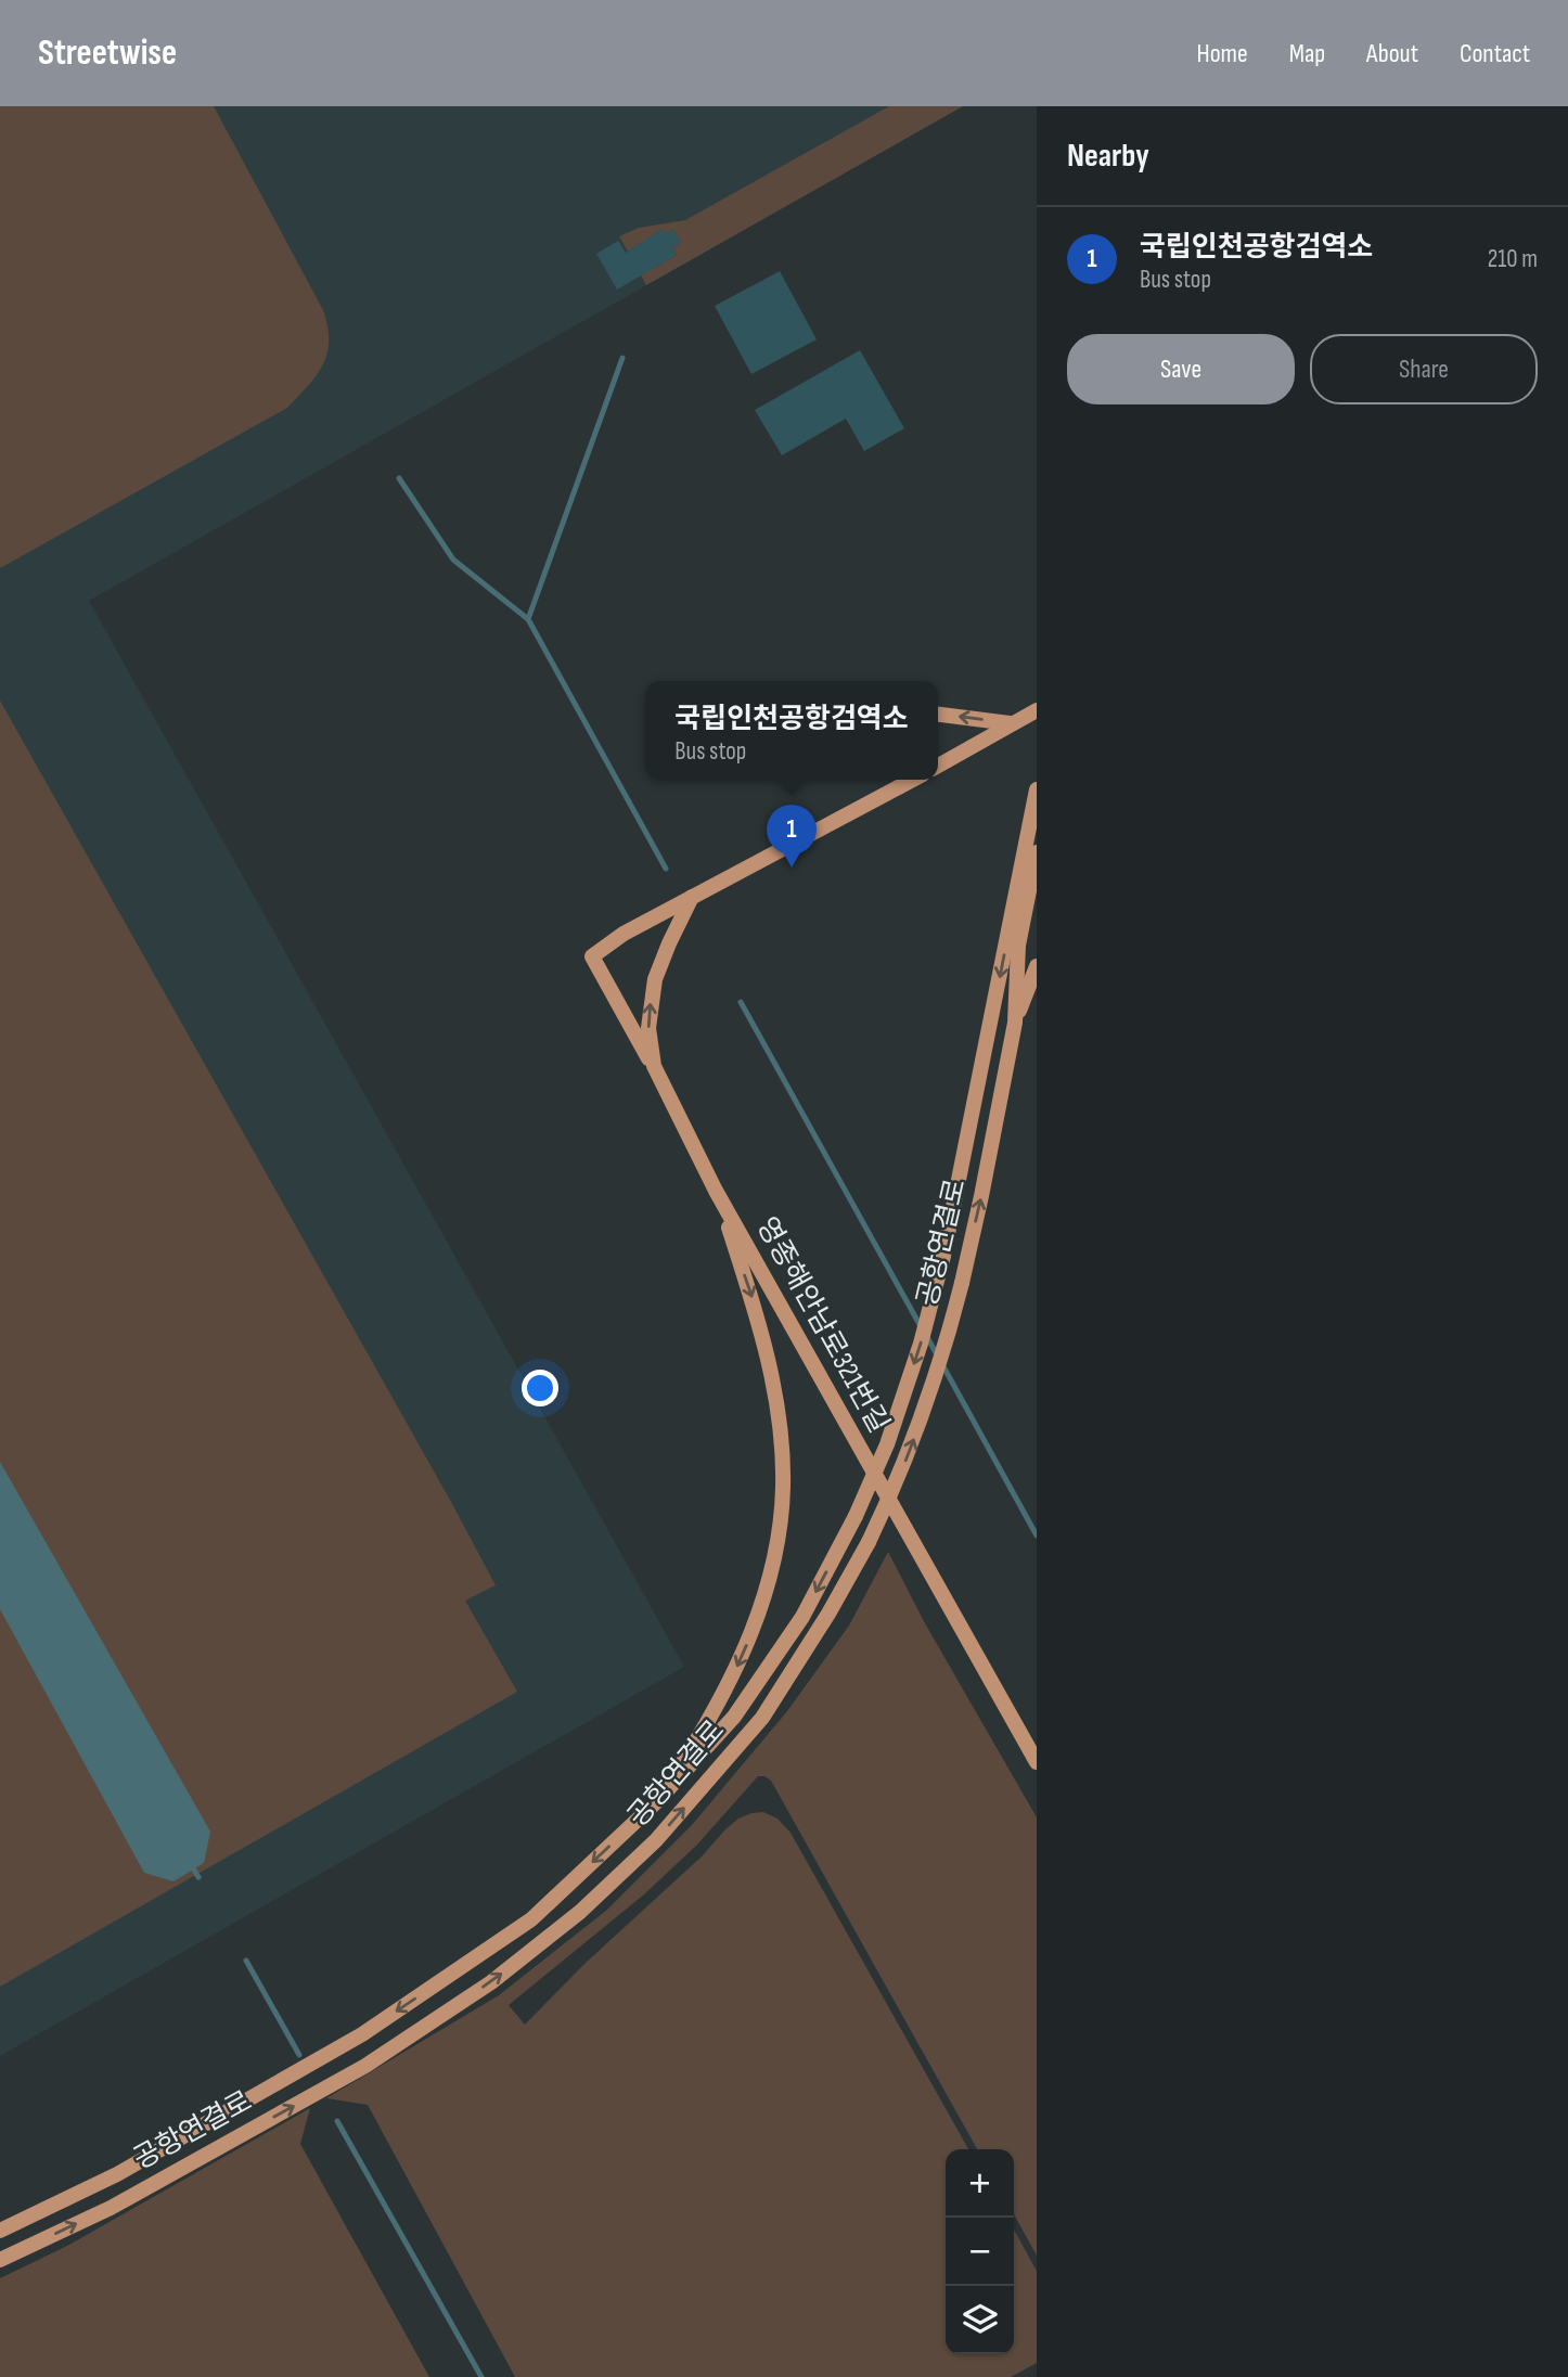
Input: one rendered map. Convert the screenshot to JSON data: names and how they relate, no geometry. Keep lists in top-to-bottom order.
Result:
{
  "streets": {
    "street": ["공항연결로", "영종해안남로321번길"]
  },
  "page": {
    "header": "Streetwise",
    "nav": [
      "Home",
      "Map",
      "About",
      "Contact"
    ],
    "heading": "Nearby",
    "list": [
      {
        "mark": "1",
        "name": "국립인천공항검역소",
        "note": "Bus stop",
        "value": "210 m"
      }
    ],
    "buttons": ["Save", "Share"],
    "popup": ["국립인천공항검역소", "Bus stop"],
    "pins": "1",
    "map_buttons": ["+", "−"]
  }
}
